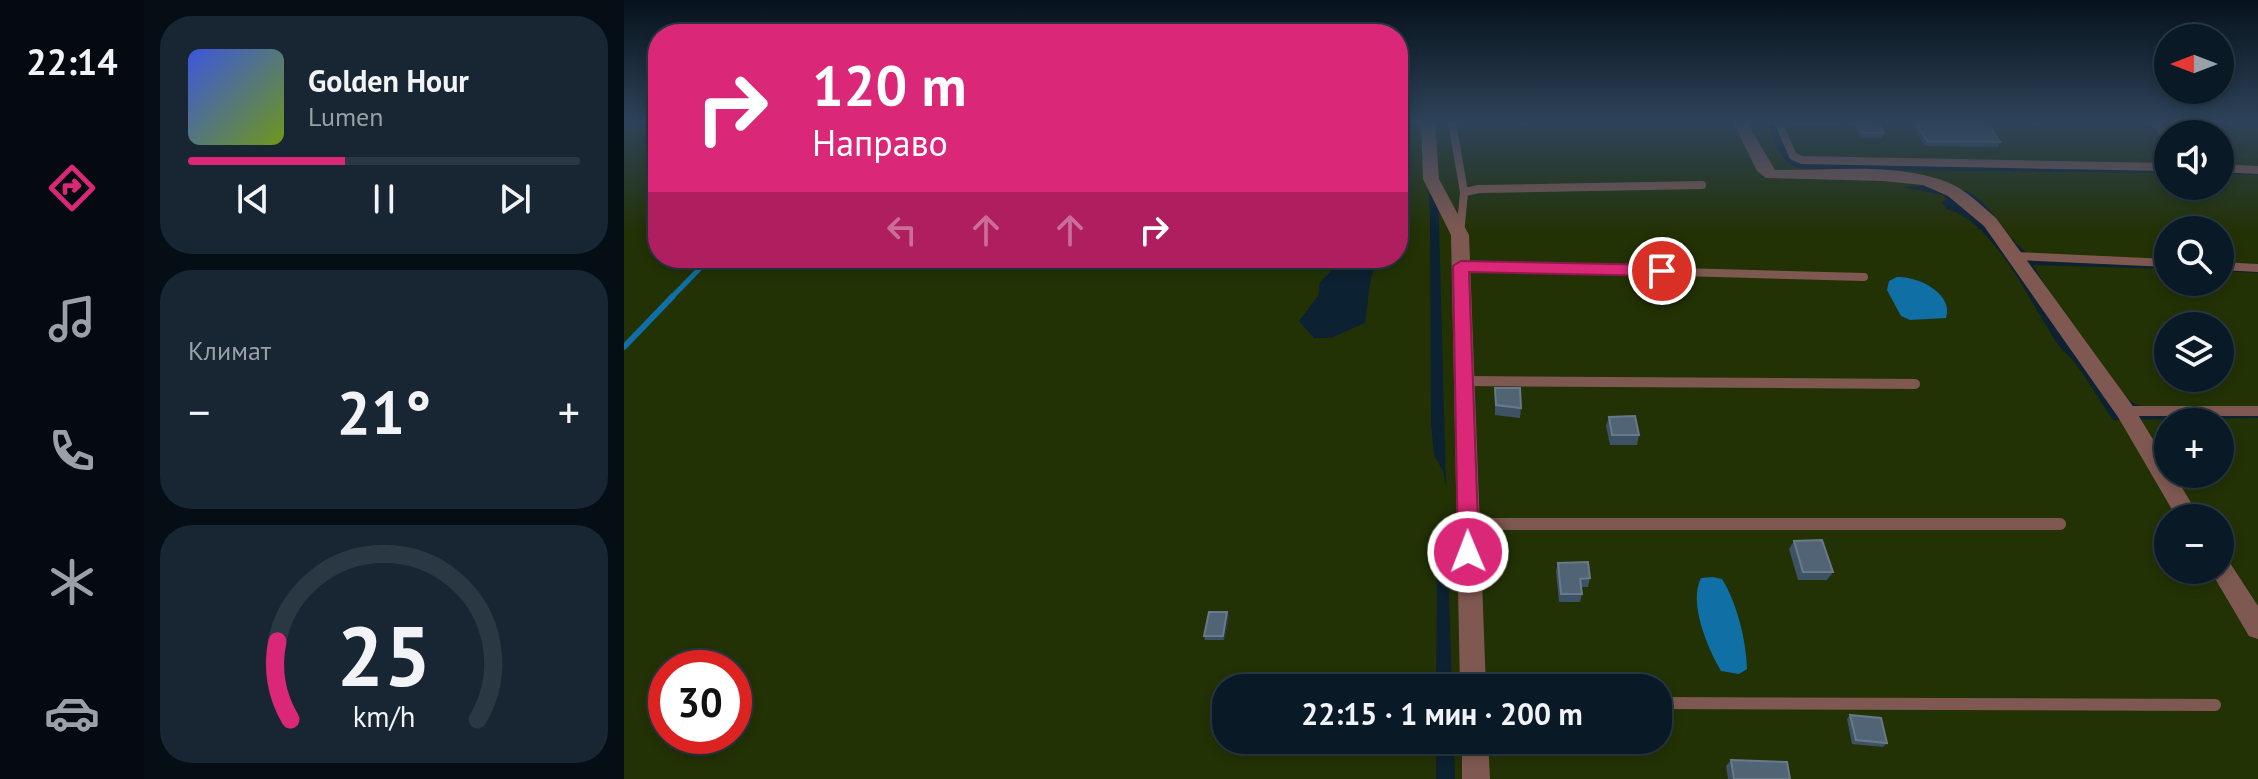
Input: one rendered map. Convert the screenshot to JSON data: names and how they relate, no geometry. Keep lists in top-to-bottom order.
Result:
{
  "north": "left",
  "page": {
    "tabs": "22:14",
    "map_buttons": ["+", "−"],
    "turn": ["120 m", "Направо"],
    "song": ["Golden Hour", "Lumen"],
    "tile": "Климат",
    "heat": ["−", "21°", "+"],
    "limit": "30",
    "trip": "22:15 · 1 мин · 200 m",
    "gauge": ["25", "km/h"]
  }
}
